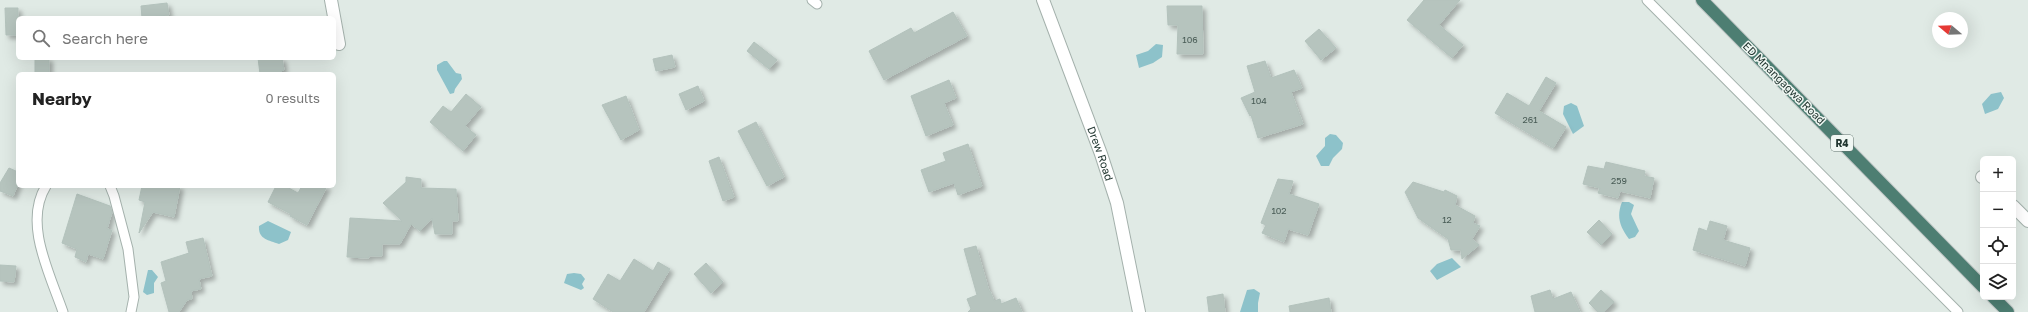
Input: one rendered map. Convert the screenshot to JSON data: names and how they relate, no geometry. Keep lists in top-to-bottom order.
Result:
{
  "streets": {
    "highway": ["ED Mnangagwa Road", "R4"],
    "street": ["Drew Road"]
  },
  "house_numbers": [
    "106",
    "104",
    "261",
    "259",
    "102",
    "12"
  ],
  "north": "left",
  "page": {
    "search": "Search here",
    "heading": ["Nearby", "0 results"],
    "map_buttons": ["+", "−"]
  }
}
